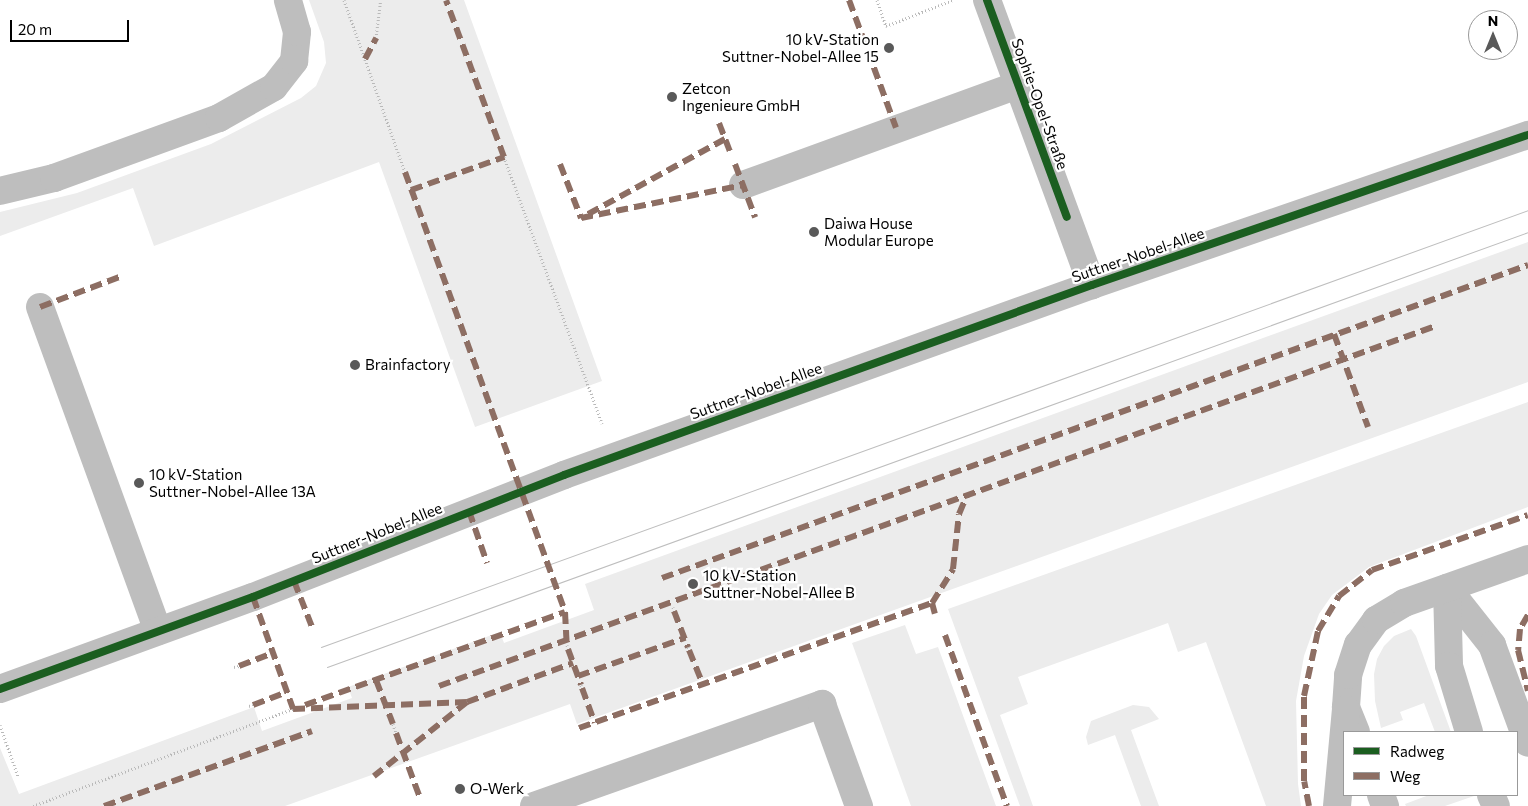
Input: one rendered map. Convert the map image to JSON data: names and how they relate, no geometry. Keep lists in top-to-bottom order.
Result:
{
  "streets": {
    "street": ["Sophie-Opel-Straße", "Suttner-Nobel-Allee"]
  },
  "crossings": [
    ["Sophie-Opel-Straße", "Suttner-Nobel-Allee"]
  ],
  "places": [
    "10 kV-Station Suttner-Nobel-Allee 15",
    "Zetcon Ingenieure GmbH",
    "Daiwa House Modular Europe",
    "Brainfactory",
    "10 kV-Station Suttner-Nobel-Allee 13A",
    "10 kV-Station Suttner-Nobel-Allee B",
    "O-Werk"
  ],
  "legend": ["Radweg", "Weg"],
  "scale_bar": "20 m",
  "north": "top"
}
